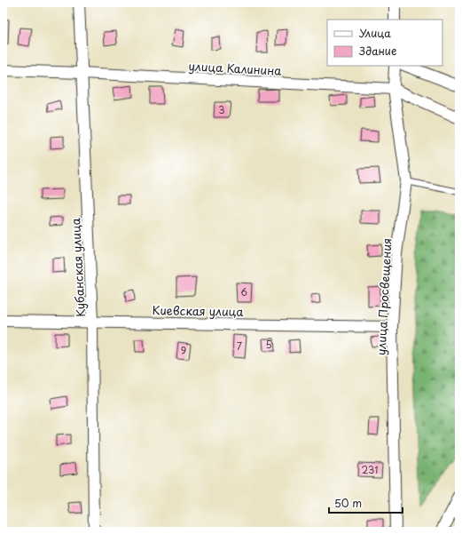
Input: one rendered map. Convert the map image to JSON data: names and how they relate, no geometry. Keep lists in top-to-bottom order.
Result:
{
  "streets": {
    "street": [
      "улица Калинина",
      "Кубанская улица",
      "улица Просвещения",
      "Киевская улица"
    ]
  },
  "crossings": [
    ["улица Калинина", "Кубанская улица"],
    ["улица Калинина", "улица Просвещения"],
    ["Кубанская улица", "Киевская улица"],
    ["улица Просвещения", "Киевская улица"]
  ],
  "house_numbers": [
    "3",
    "6",
    "5",
    "7",
    "9",
    "231"
  ],
  "legend": ["Улица", "Здание"],
  "scale_bar": "50 m"
}
